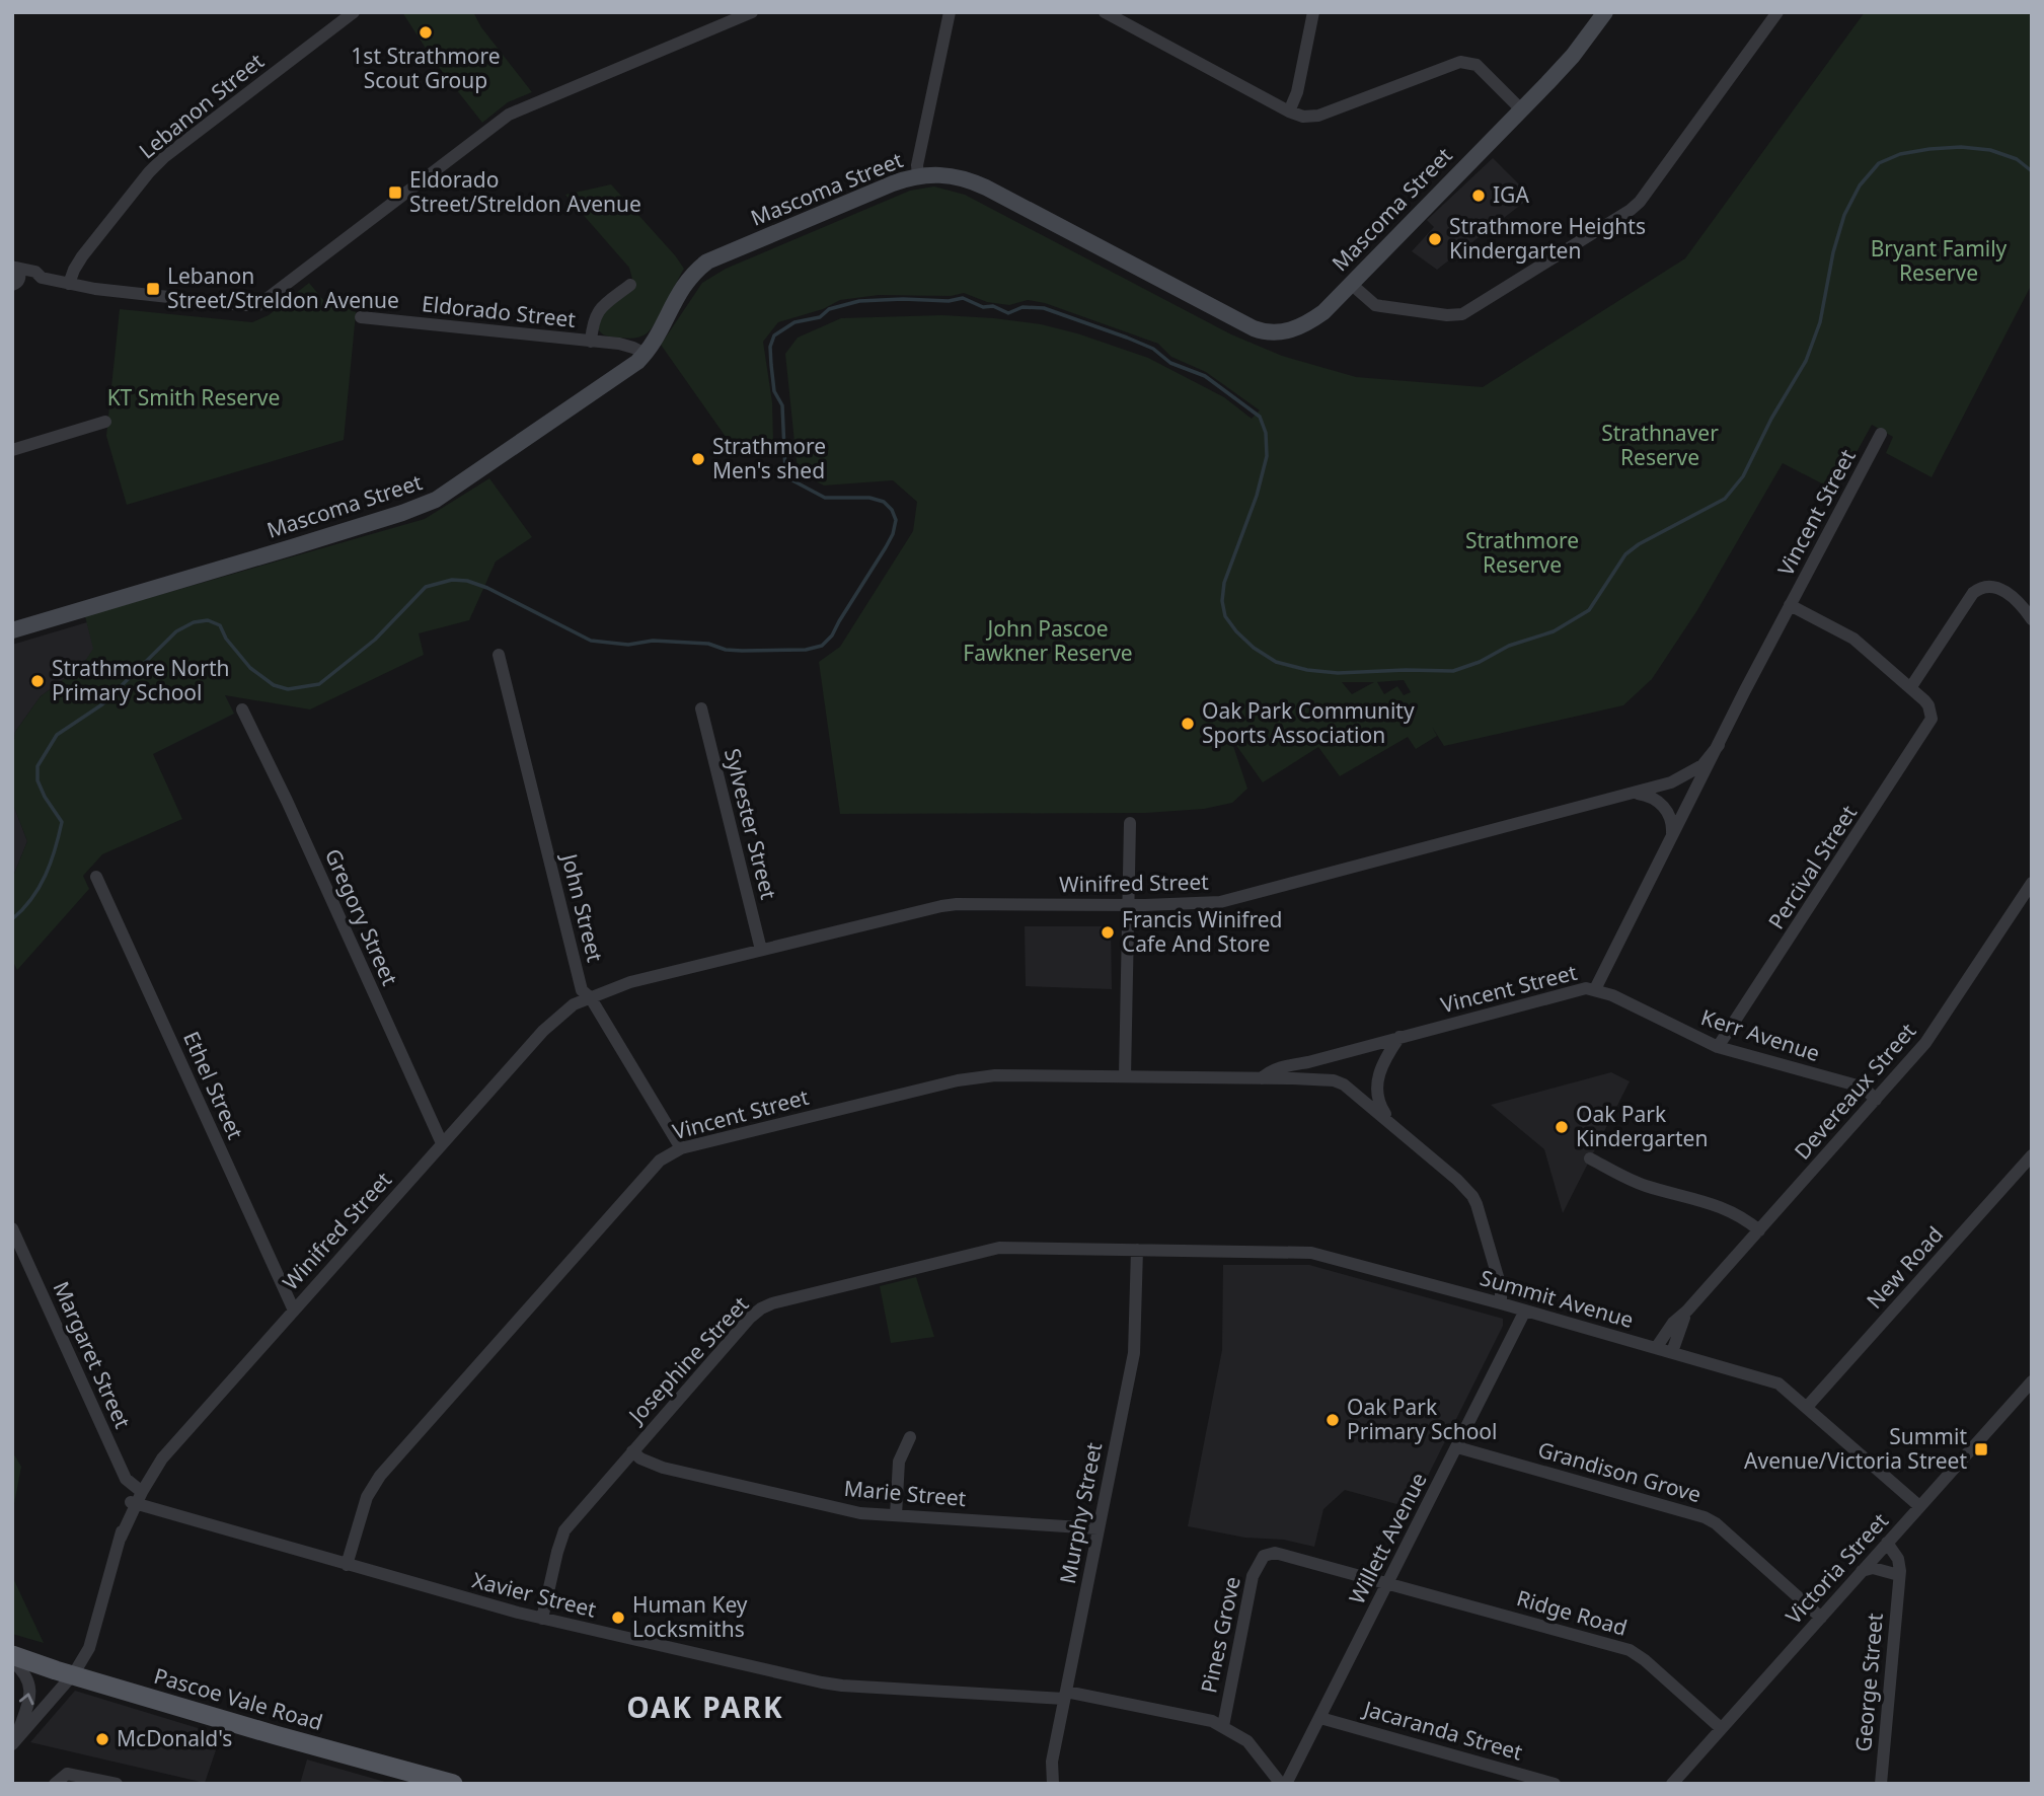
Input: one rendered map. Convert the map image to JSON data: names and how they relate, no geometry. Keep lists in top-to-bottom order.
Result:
{
  "streets": {
    "main road": ["Mascoma Street", "Pascoe Vale Road"],
    "street": [
      "Lebanon Street",
      "Eldorado Street",
      "Vincent Street",
      "Sylvester Street",
      "Percival Street",
      "Winifred Street",
      "John Street",
      "Gregory Street",
      "Kerr Avenue",
      "Ethel Street",
      "Devereaux Street",
      "New Road",
      "Summit Avenue",
      "Margaret Street",
      "Josephine Street",
      "Grandison Grove",
      "Marie Street",
      "Murphy Street",
      "Willett Avenue",
      "Victoria Street",
      "Xavier Street",
      "Ridge Road",
      "Pines Grove",
      "George Street",
      "Jacaranda Street"
    ]
  },
  "crossings": [
    ["Mascoma Street", "Eldorado Street"],
    ["Vincent Street", "Winifred Street"],
    ["Vincent Street", "John Street"],
    ["Vincent Street", "Kerr Avenue"],
    ["Vincent Street", "Summit Avenue"],
    ["Vincent Street", "Xavier Street"],
    ["Sylvester Street", "Winifred Street"],
    ["Percival Street", "Kerr Avenue"],
    ["Winifred Street", "John Street"],
    ["Winifred Street", "Gregory Street"],
    ["Winifred Street", "Ethel Street"],
    ["Winifred Street", "Margaret Street"],
    ["Winifred Street", "Xavier Street"],
    ["Winifred Street", "Pascoe Vale Road"],
    ["Kerr Avenue", "Devereaux Street"],
    ["Devereaux Street", "Summit Avenue"],
    ["New Road", "Summit Avenue"],
    ["Summit Avenue", "Josephine Street"],
    ["Summit Avenue", "Murphy Street"],
    ["Summit Avenue", "Willett Avenue"],
    ["Summit Avenue", "Victoria Street"],
    ["Josephine Street", "Marie Street"],
    ["Josephine Street", "Murphy Street"],
    ["Josephine Street", "Xavier Street"],
    ["Grandison Grove", "Willett Avenue"],
    ["Grandison Grove", "Victoria Street"],
    ["Marie Street", "Murphy Street"],
    ["Murphy Street", "Xavier Street"],
    ["Willett Avenue", "Xavier Street"],
    ["Willett Avenue", "Ridge Road"],
    ["Willett Avenue", "Pines Grove"],
    ["Willett Avenue", "Jacaranda Street"],
    ["Victoria Street", "Ridge Road"],
    ["Victoria Street", "George Street"],
    ["Xavier Street", "Pines Grove"],
    ["Ridge Road", "Pines Grove"]
  ],
  "districts": ["OAK PARK"],
  "parks": [
    "Bryant Family Reserve",
    "KT Smith Reserve",
    "Strathnaver Reserve",
    "Strathmore Reserve",
    "John Pascoe Fawkner Reserve"
  ],
  "places": {
    "other": [
      "1st Strathmore Scout Group",
      "IGA",
      "Strathmore Heights Kindergarten",
      "Strathmore Men's shed",
      "Strathmore North Primary School",
      "Oak Park Community Sports Association",
      "Francis Winifred Cafe And Store",
      "Oak Park Kindergarten",
      "Oak Park Primary School",
      "Human Key Locksmiths",
      "McDonald's"
    ],
    "transit": ["Eldorado Street/Streldon Avenue", "Lebanon Street/Streldon Avenue", "Summit Avenue/Victoria Street"]
  }
}
